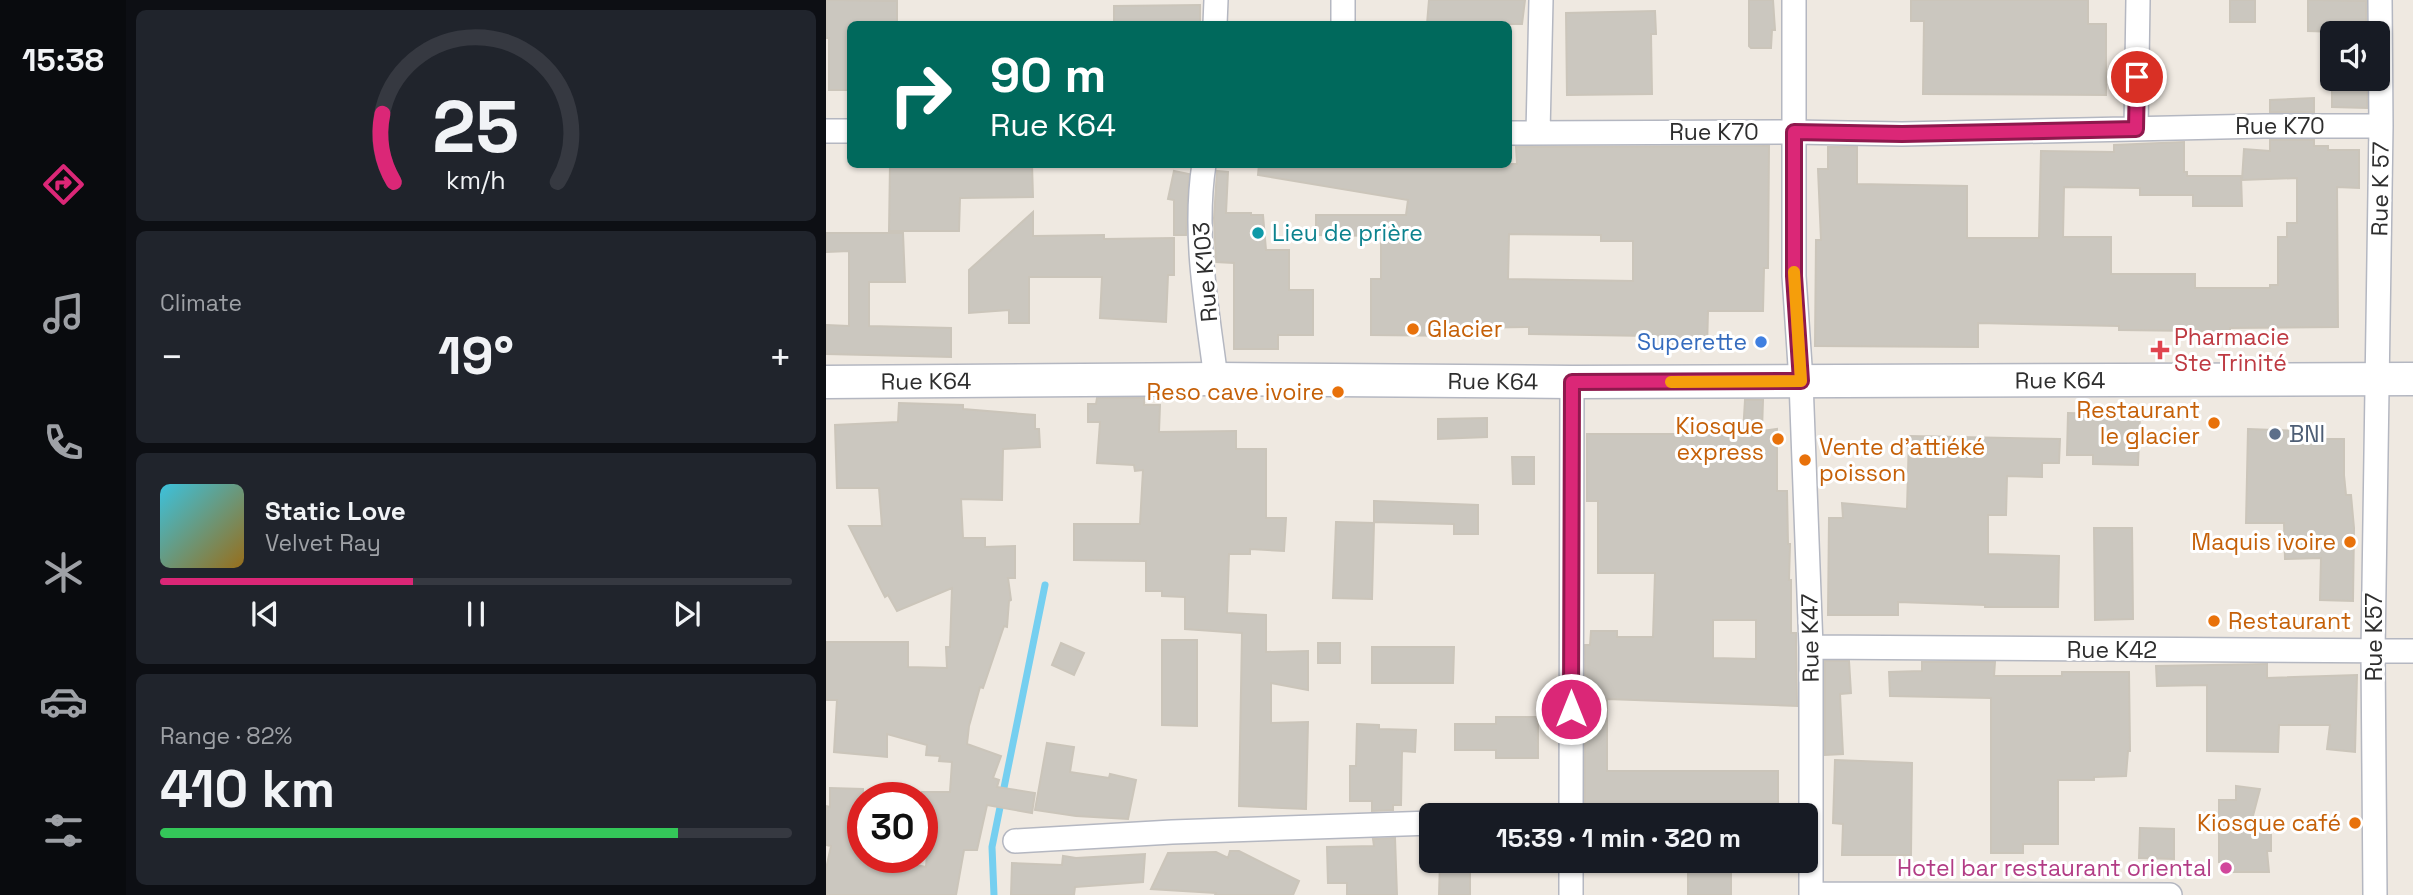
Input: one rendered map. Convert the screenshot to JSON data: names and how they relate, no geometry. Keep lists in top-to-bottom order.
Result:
{
  "streets": {
    "street": [
      "Rue K70",
      "Rue K 57",
      "Rue K103",
      "Rue K64",
      "Rue K57",
      "Rue K47",
      "Rue K42"
    ]
  },
  "crossings": [
    ["Rue K70", "Rue K 57"],
    ["Rue K70", "Rue K47"],
    ["Rue K 57", "Rue K64"],
    ["Rue K 57", "Rue K57"],
    ["Rue K103", "Rue K64"],
    ["Rue K64", "Rue K57"],
    ["Rue K64", "Rue K47"],
    ["Rue K57", "Rue K42"],
    ["Rue K47", "Rue K42"]
  ],
  "places": {
    "other": [
      "Lieu de prière",
      "Glacier",
      "Superette",
      "Reso cave ivoire",
      "Restaurant le glacier",
      "BNI",
      "Kiosque express",
      "Vente d'attiéké poisson",
      "Maquis ivoire",
      "Restaurant",
      "Kiosque café",
      "Hotel bar restaurant oriental"
    ],
    "health": ["Pharmacie Ste Trinité"]
  },
  "page": {
    "tabs": "15:38",
    "turn": ["90 m", "Rue K64"],
    "tile": [
      "Climate",
      ["Range · 82%", "410 km"]
    ],
    "heat": ["−", "19°", "+"],
    "song": ["Static Love", "Velvet Ray"],
    "limit": "30",
    "trip": "15:39 · 1 min · 320 m",
    "gauge": ["25", "km/h"]
  }
}
